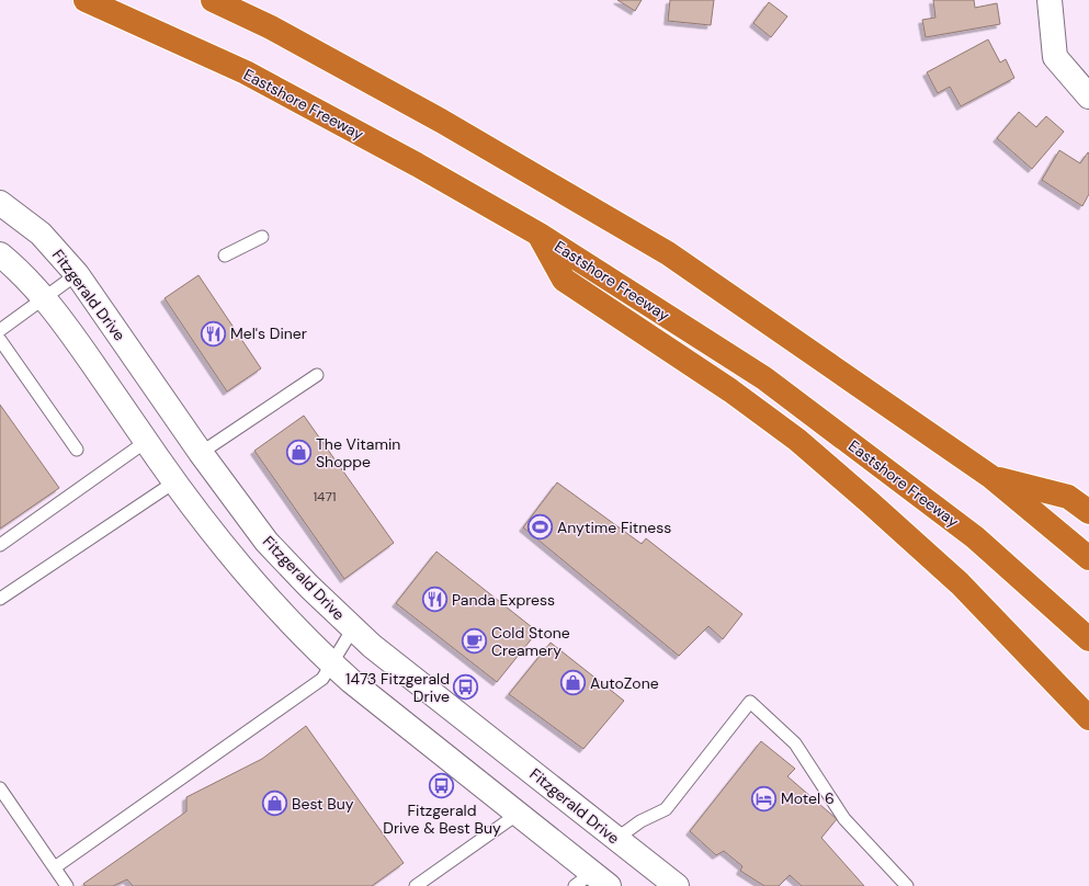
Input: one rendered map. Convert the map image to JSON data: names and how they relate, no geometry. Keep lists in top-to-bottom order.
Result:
{
  "streets": {
    "highway": ["Eastshore Freeway"],
    "main road": ["Fitzgerald Drive"]
  },
  "places": {
    "restaurant": ["Mel's Diner", "Panda Express"],
    "shop": ["The Vitamin Shoppe", "AutoZone", "Best Buy"],
    "sports": ["Anytime Fitness"],
    "cafe": ["Cold Stone Creamery"],
    "bus stop": ["1473 Fitzgerald Drive", "Fitzgerald Drive & Best Buy"],
    "hotel": ["Motel 6"]
  },
  "house_numbers": ["1471"]
}
